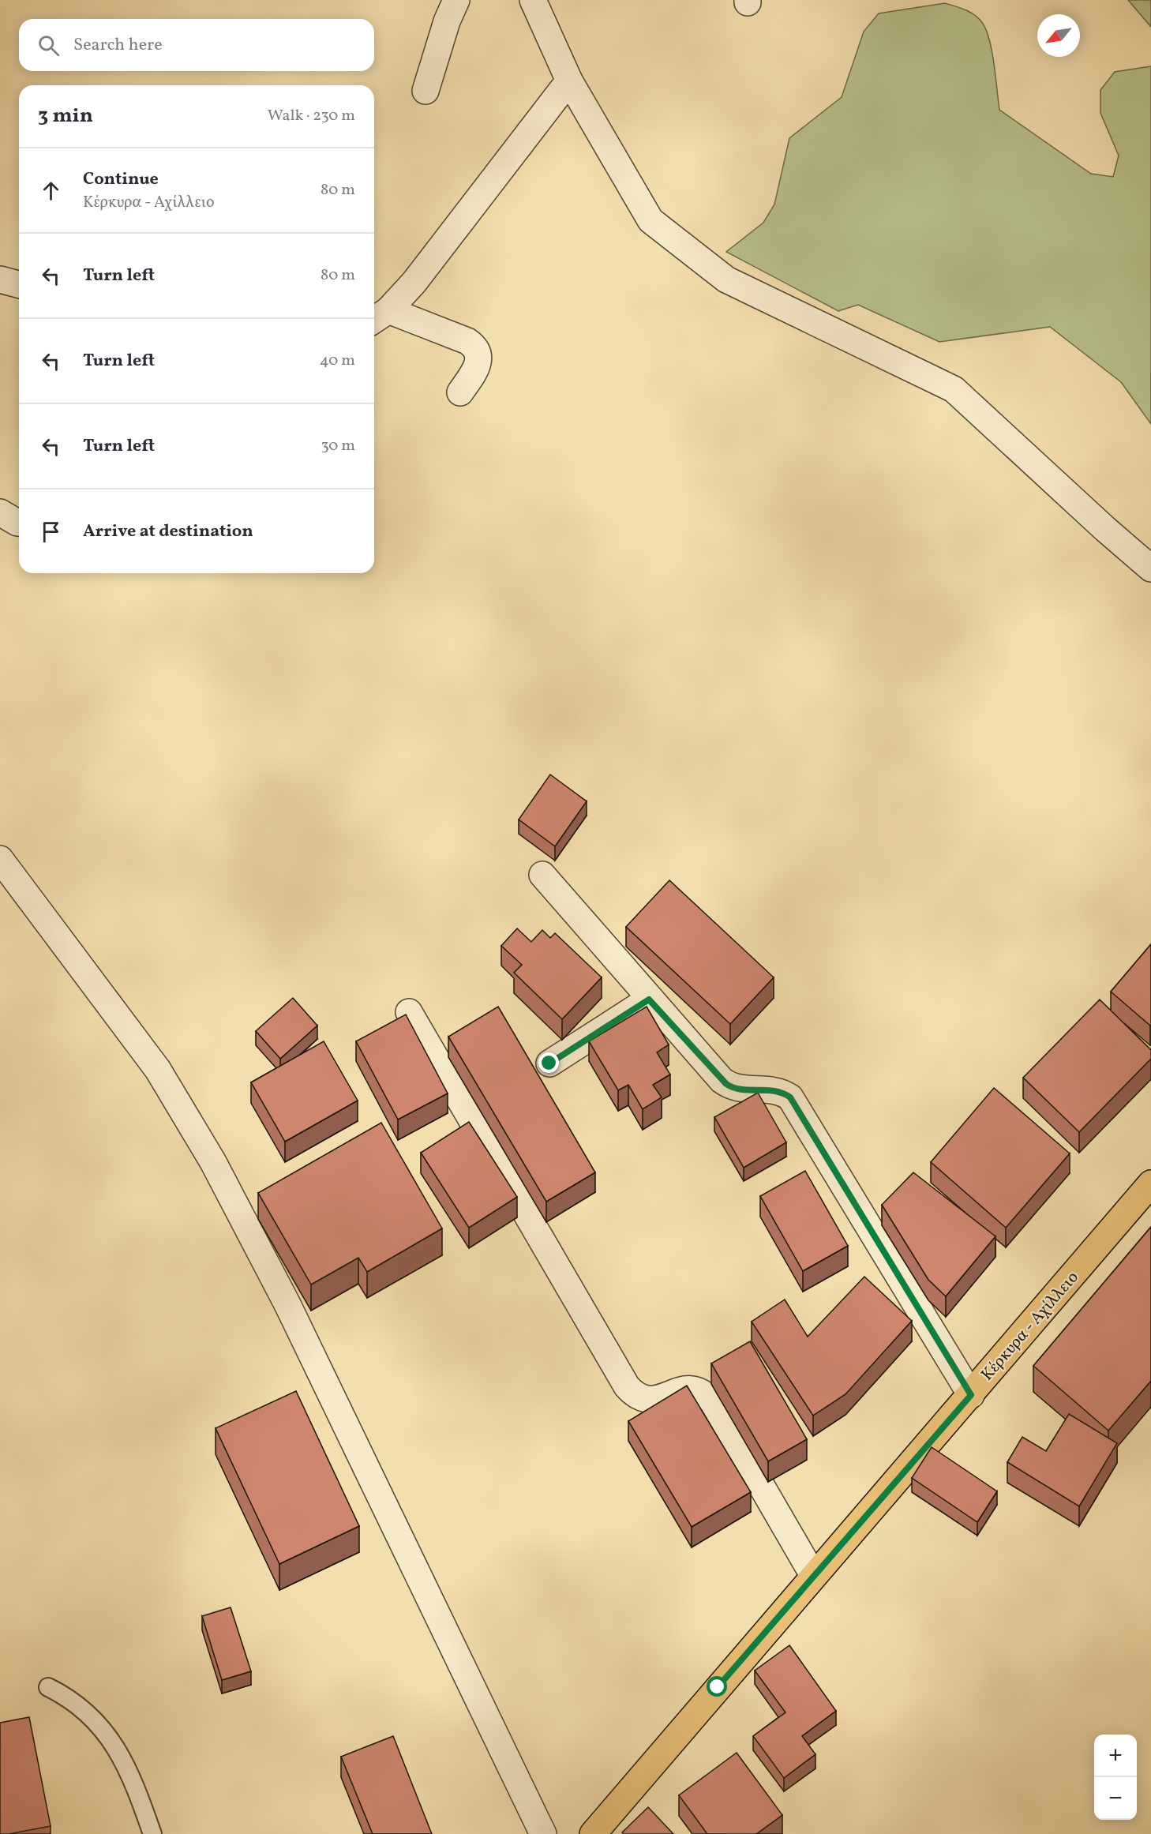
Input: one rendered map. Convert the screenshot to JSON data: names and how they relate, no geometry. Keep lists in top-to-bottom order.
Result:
{
  "streets": {
    "main road": ["Κέρκυρα - Αχίλλειο"]
  },
  "north": "bottom left",
  "page": {
    "search": "Search here",
    "heading": ["3 min", "Walk · 230 m"],
    "list": [
      ["Continue", "Κέρκυρα - Αχίλλειο", "80 m"],
      ["Turn left", "80 m"],
      ["Turn left", "40 m"],
      ["Turn left", "30 m"],
      "Arrive at destination"
    ],
    "map_buttons": ["+", "−"]
  }
}
